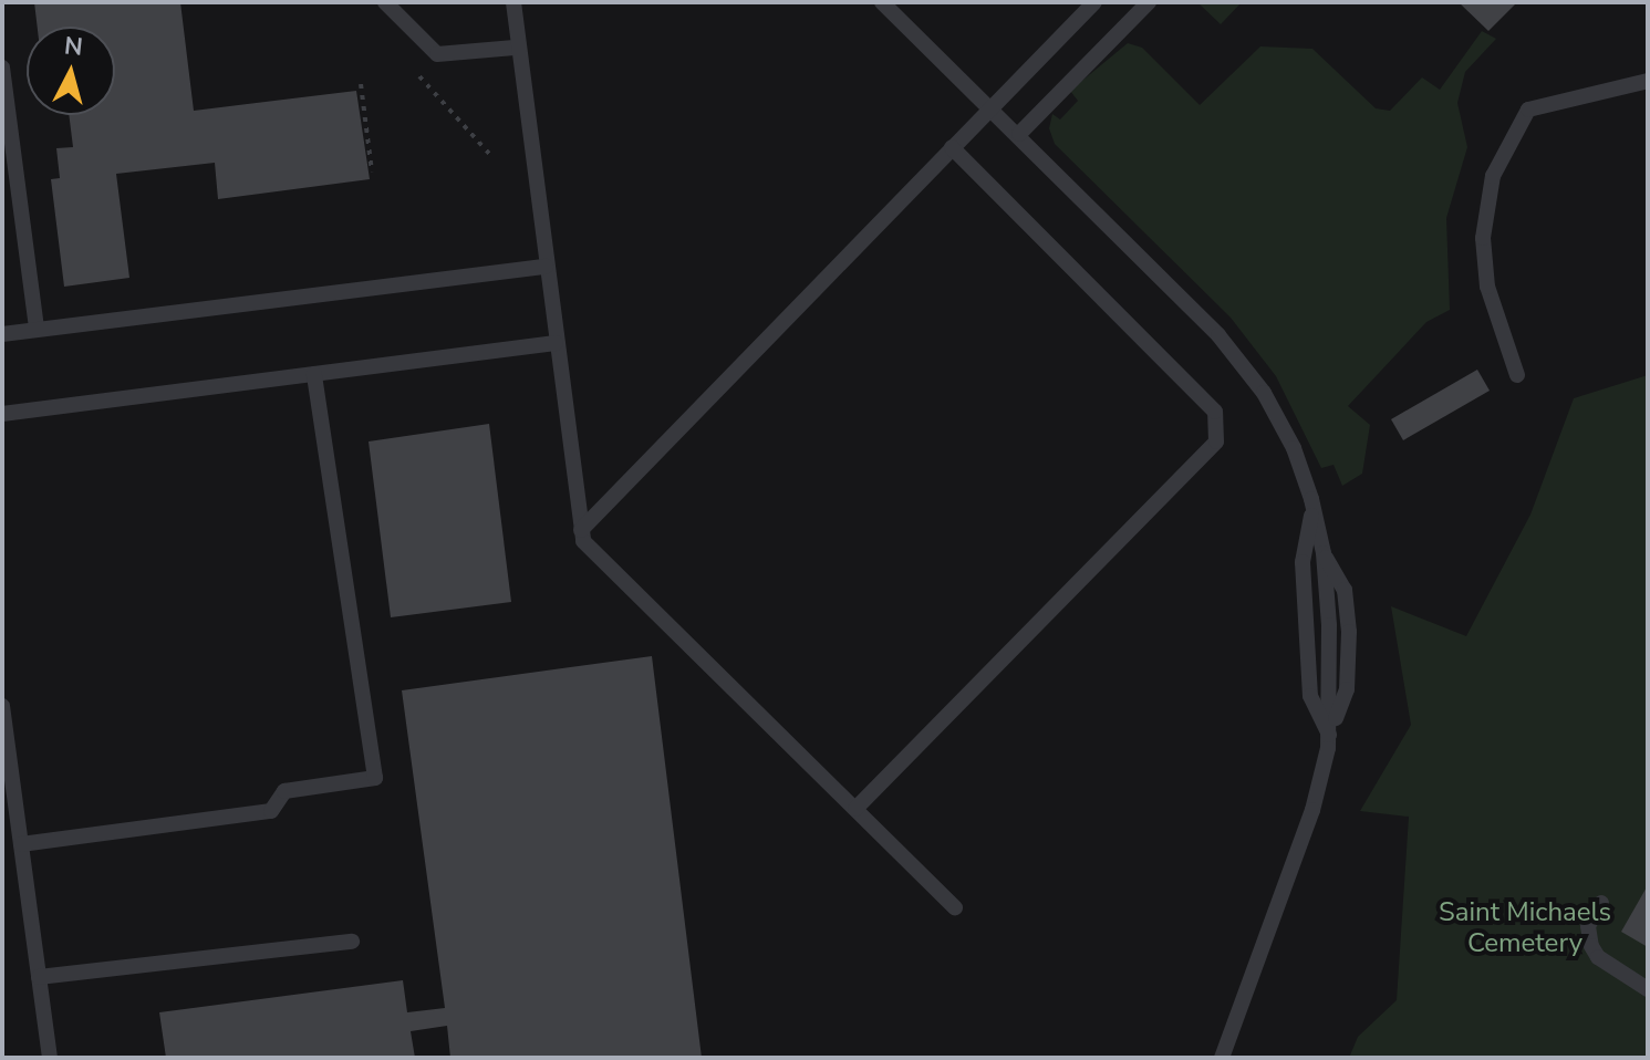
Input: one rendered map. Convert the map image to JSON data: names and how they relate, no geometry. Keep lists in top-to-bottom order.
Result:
{
  "parks": ["Saint Michaels Cemetery"],
  "north": "top"
}
